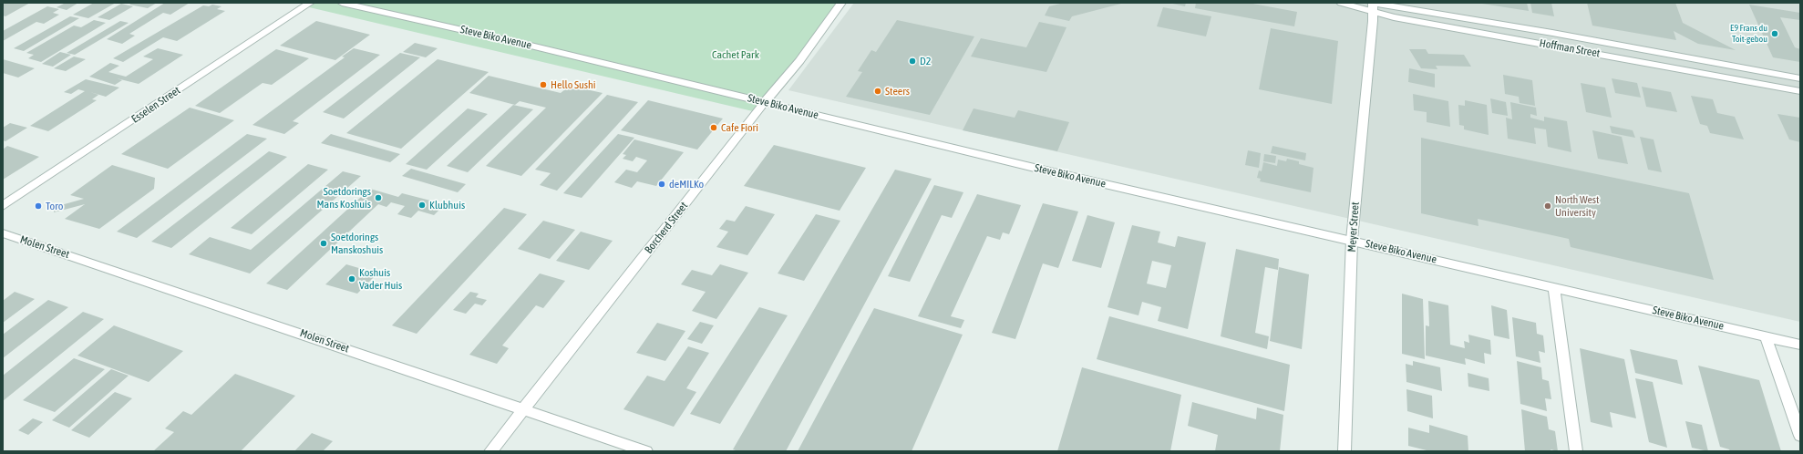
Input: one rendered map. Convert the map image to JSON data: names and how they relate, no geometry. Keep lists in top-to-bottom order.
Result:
{
  "streets": {
    "street": [
      "Steve Biko Avenue",
      "Hoffman Street",
      "Esselen Street",
      "Meyer Street",
      "Borcherd Street",
      "Molen Street"
    ]
  },
  "crossings": [
    ["Steve Biko Avenue", "Meyer Street"],
    ["Steve Biko Avenue", "Borcherd Street"],
    ["Hoffman Street", "Meyer Street"],
    ["Borcherd Street", "Molen Street"]
  ],
  "parks": ["Cachet Park"],
  "places": [
    "E9 Frans du Toit-gebou",
    "D2",
    "Hello Sushi",
    "Steers",
    "Cafe Fiori",
    "deMILKo",
    "Soetdorings Mans Koshuis",
    "Klubhuis",
    "Toro",
    "North West University",
    "Soetdorings Manskoshuis",
    "Koshuis Vader Huis"
  ]
}
